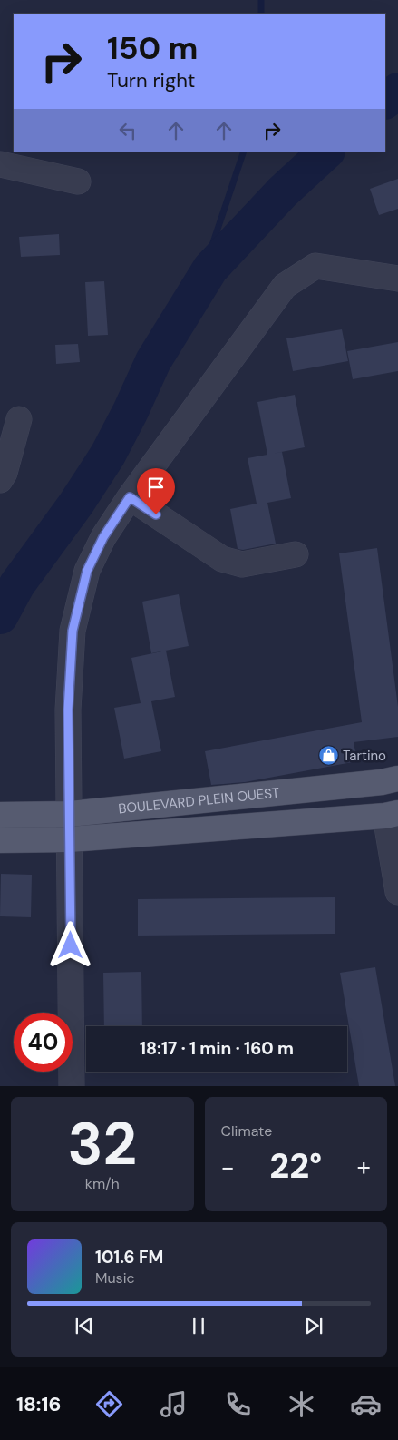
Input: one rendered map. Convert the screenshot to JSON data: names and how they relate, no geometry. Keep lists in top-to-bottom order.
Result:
{
  "streets": {
    "main road": ["BOULEVARD PLEIN OUEST"]
  },
  "places": {
    "shop": ["Tartino"]
  },
  "page": {
    "turn": ["150 m", "Turn right"],
    "limit": "40",
    "trip": "18:17 · 1 min · 160 m",
    "tile": [
      ["32", "km/h"],
      "Climate"
    ],
    "heat": ["−", "22°", "+"],
    "song": ["101.6 FM", "Music"],
    "tabs": "18:16"
  }
}
